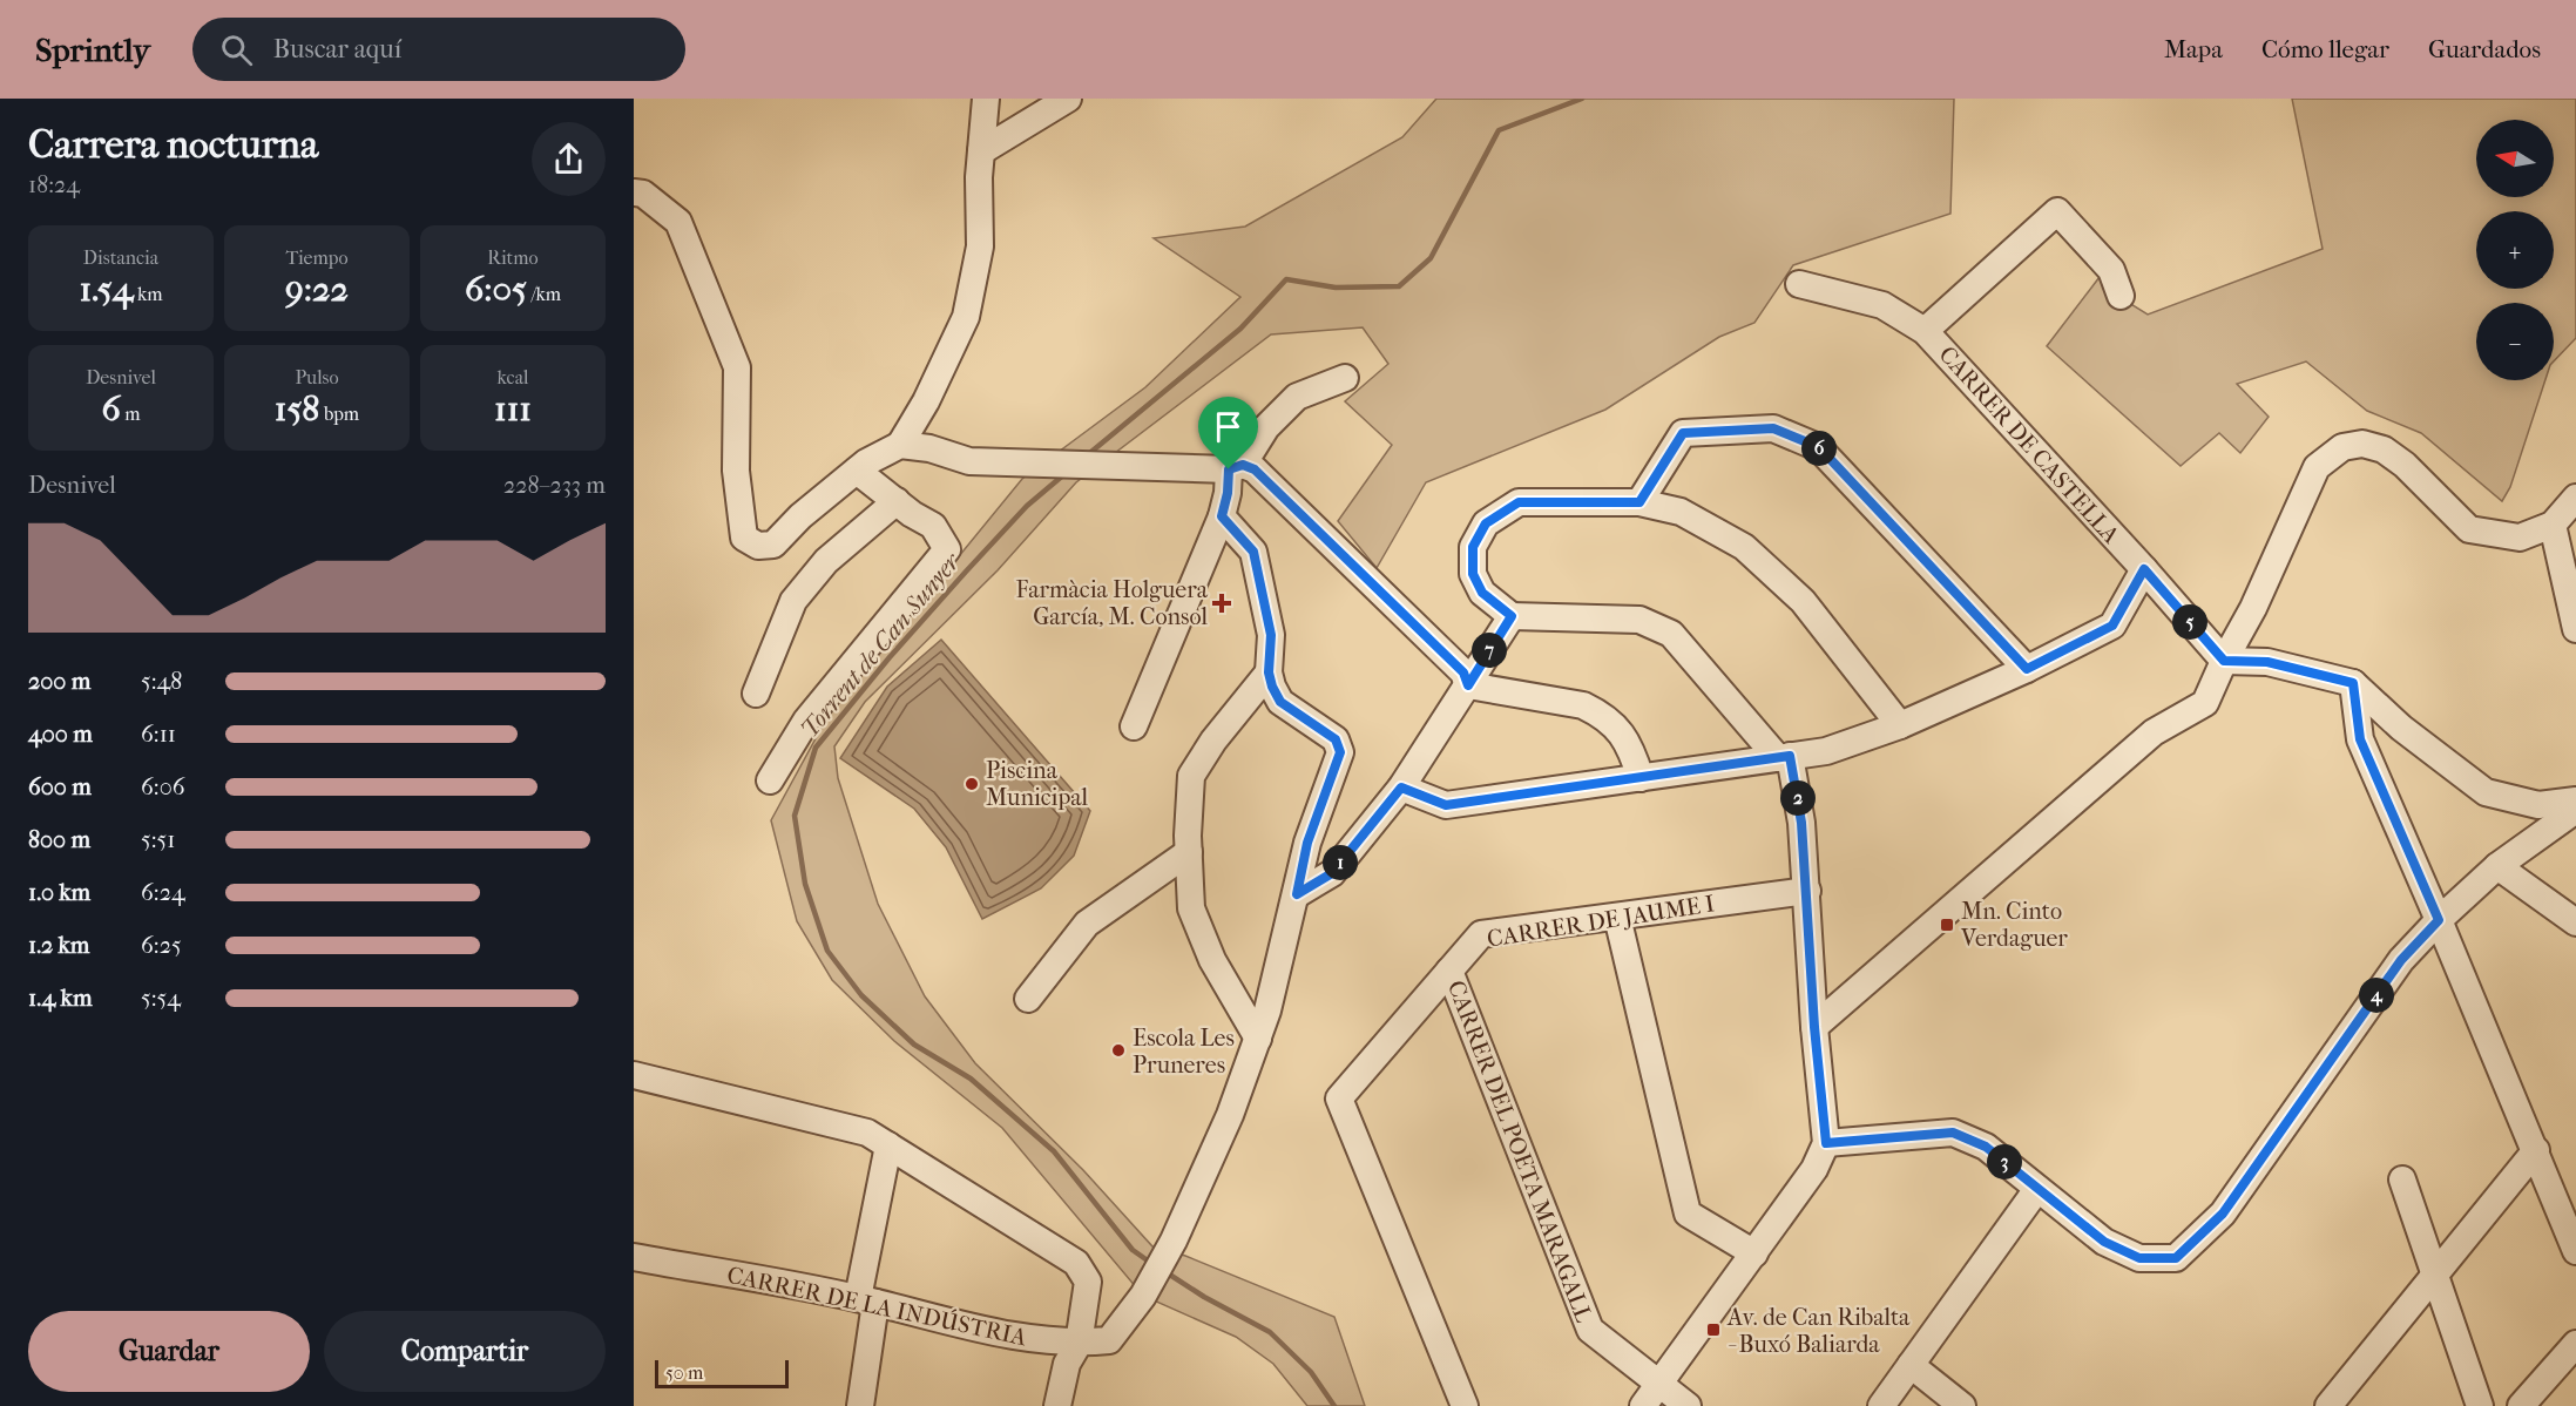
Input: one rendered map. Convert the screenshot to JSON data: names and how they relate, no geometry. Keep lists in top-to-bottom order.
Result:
{
  "streets": {
    "street": [
      "CARRER DE CASTELLA",
      "CARRER DE JAUME I",
      "CARRER DEL POETA MARAGALL",
      "CARRER DE LA INDÚSTRIA"
    ]
  },
  "crossings": [
    ["CARRER DE JAUME I", "CARRER DEL POETA MARAGALL"]
  ],
  "water": ["Torrent de Can Sunyer"],
  "places": {
    "health": ["Farmàcia Holguera García, M. Consol"],
    "other": ["Piscina Municipal", "Escola Les Pruneres"],
    "transit": ["Mn. Cinto Verdaguer", "Av. de Can Ribalta - Buxó Baliarda"]
  },
  "scale_bar": "50 m",
  "north": "left",
  "page": {
    "header": "Sprintly",
    "search": "Buscar aquí",
    "nav": ["Mapa", "Cómo llegar", "Guardados"],
    "heading": ["Carrera nocturna", "18:24"],
    "map_buttons": ["+", "−"],
    "stats": [
      ["Distancia", "1.54 km"],
      ["Tiempo", "9:22"],
      ["Ritmo", "6:05 /km"],
      ["Desnivel", "6 m"],
      ["Pulso", "158 bpm"],
      ["kcal", "111"]
    ],
    "pins": [
      "6",
      "5",
      "7",
      "2",
      "1",
      "4",
      "3"
    ],
    "chart": ["Desnivel", "228–233 m"],
    "list": [
      {
        "name": "200 m",
        "note": "5:48"
      },
      {
        "name": "400 m",
        "note": "6:11"
      },
      {
        "name": "600 m",
        "note": "6:06"
      },
      {
        "name": "800 m",
        "note": "5:51"
      },
      {
        "name": "1.0 km",
        "note": "6:24"
      },
      {
        "name": "1.2 km",
        "note": "6:25"
      },
      {
        "name": "1.4 km",
        "note": "5:54"
      }
    ],
    "buttons": ["Guardar", "Compartir"],
    "scale": "50 m"
  }
}
